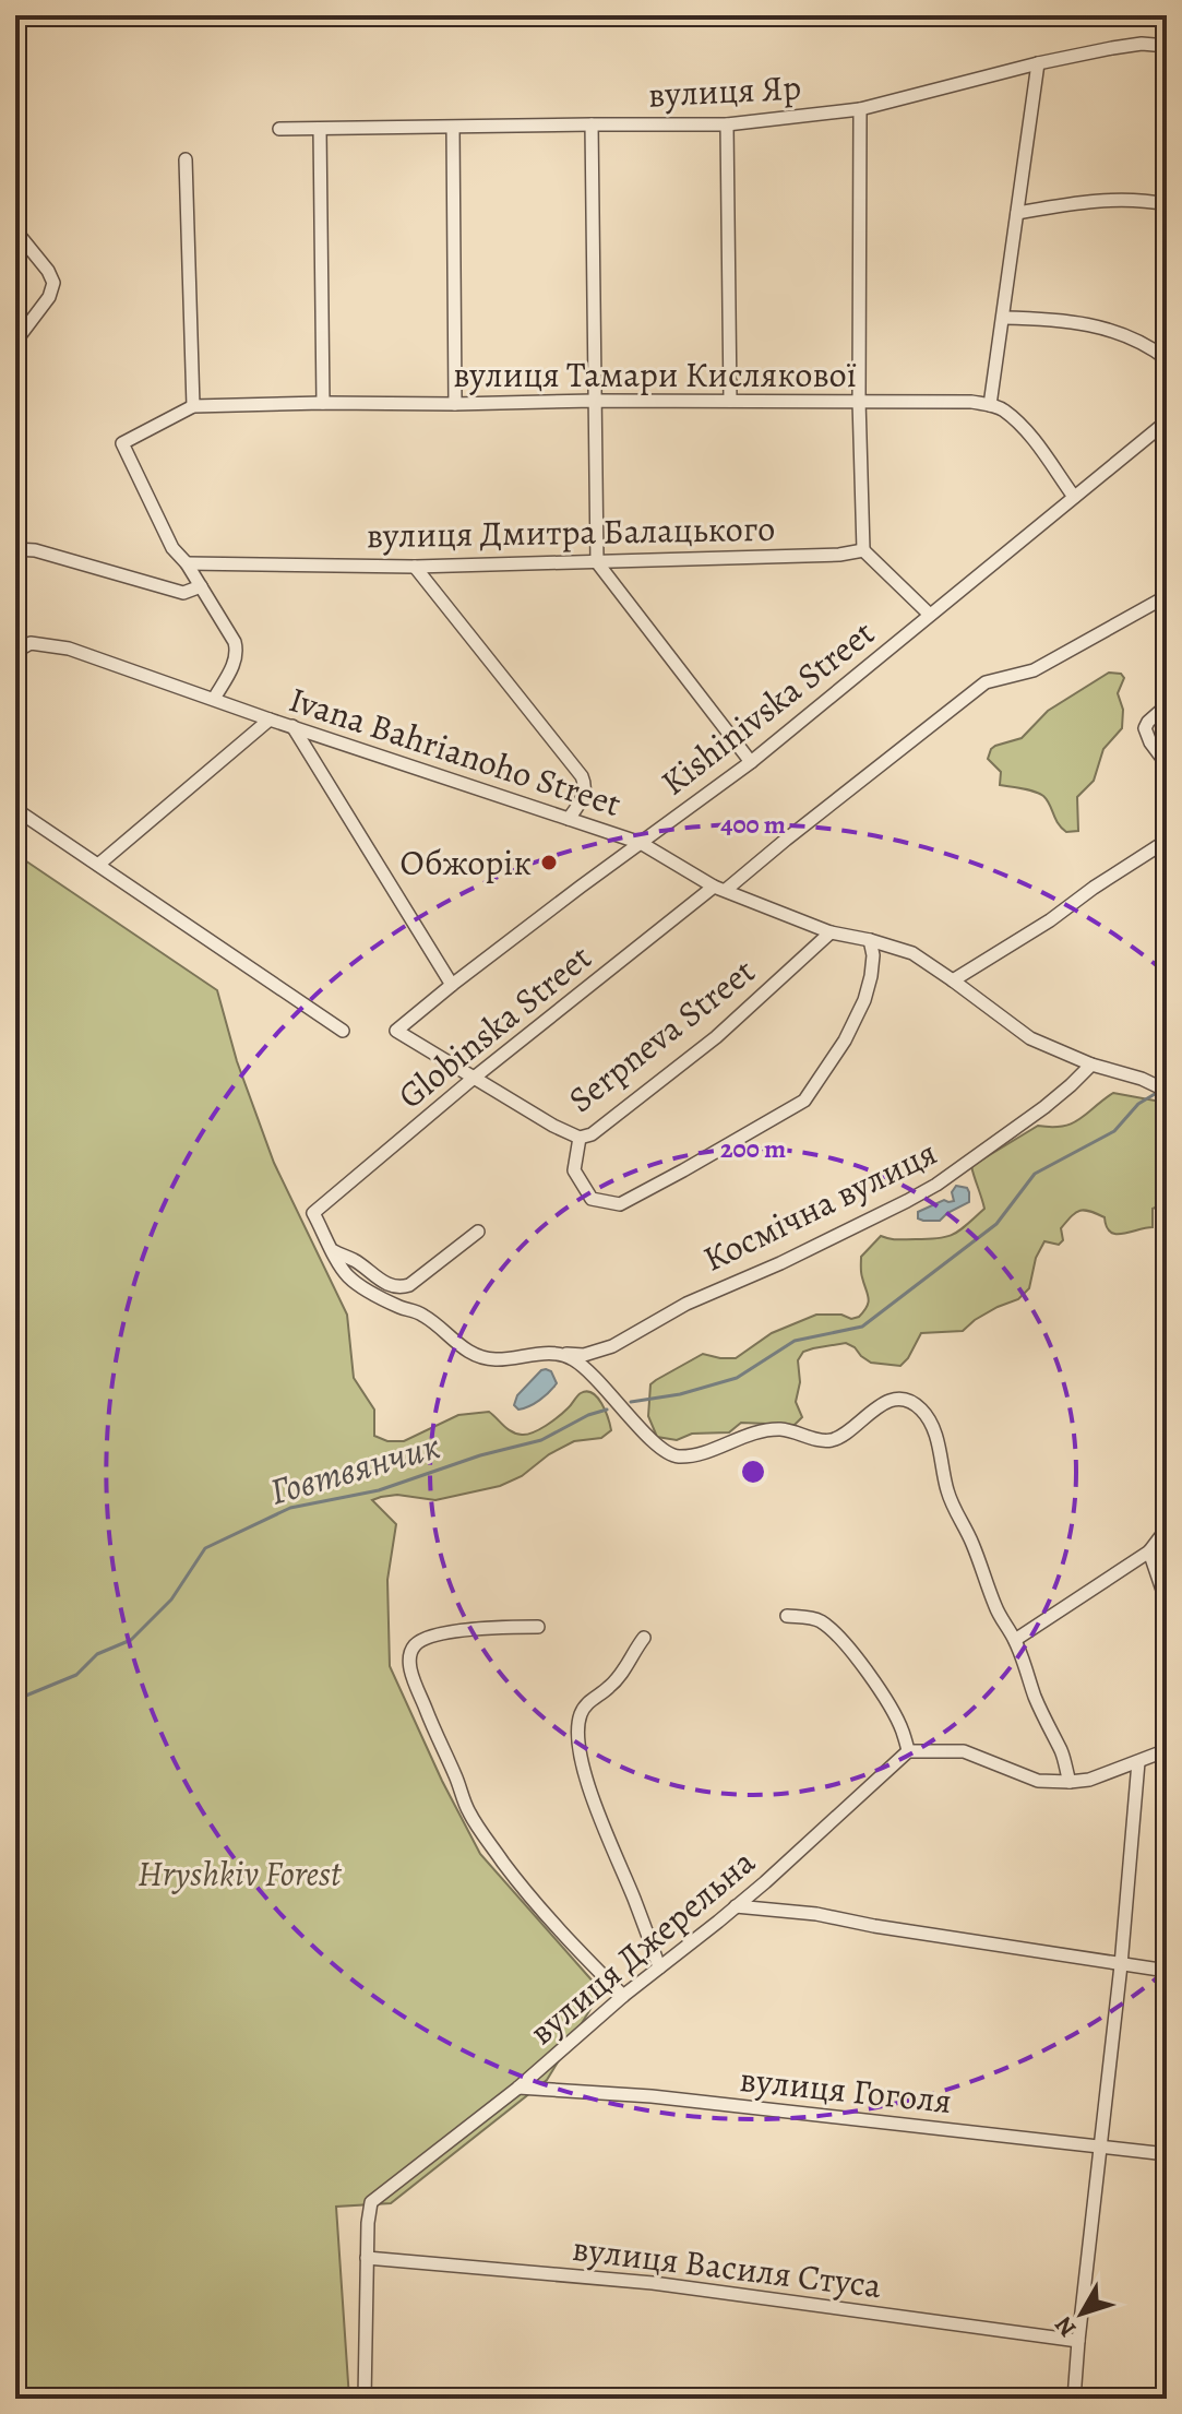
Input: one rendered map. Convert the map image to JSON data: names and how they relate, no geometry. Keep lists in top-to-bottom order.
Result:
{
  "streets": {
    "street": [
      "вулиця Яр",
      "вулиця Тамари Кислякової",
      "вулиця Дмитра Балацького",
      "Kishinivska Street",
      "Ivana Bahrianoho Street",
      "Globinska Street",
      "Serpneva Street",
      "Космічна вулиця",
      "вулиця Джерельна",
      "вулиця Гоголя",
      "вулиця Василя Стуса"
    ]
  },
  "crossings": [
    ["Kishinivska Street", "Ivana Bahrianoho Street"],
    ["Kishinivska Street", "Serpneva Street"],
    ["Ivana Bahrianoho Street", "Globinska Street"],
    ["Ivana Bahrianoho Street", "Serpneva Street"],
    ["Globinska Street", "Serpneva Street"],
    ["Globinska Street", "Космічна вулиця"],
    ["вулиця Джерельна", "вулиця Гоголя"],
    ["вулиця Джерельна", "вулиця Василя Стуса"]
  ],
  "water": ["Говтвянчик"],
  "parks": ["Hryshkiv Forest"],
  "places": ["Обжорік"],
  "north": "bottom left",
  "rings": ["400 m", "200 m"]
}
